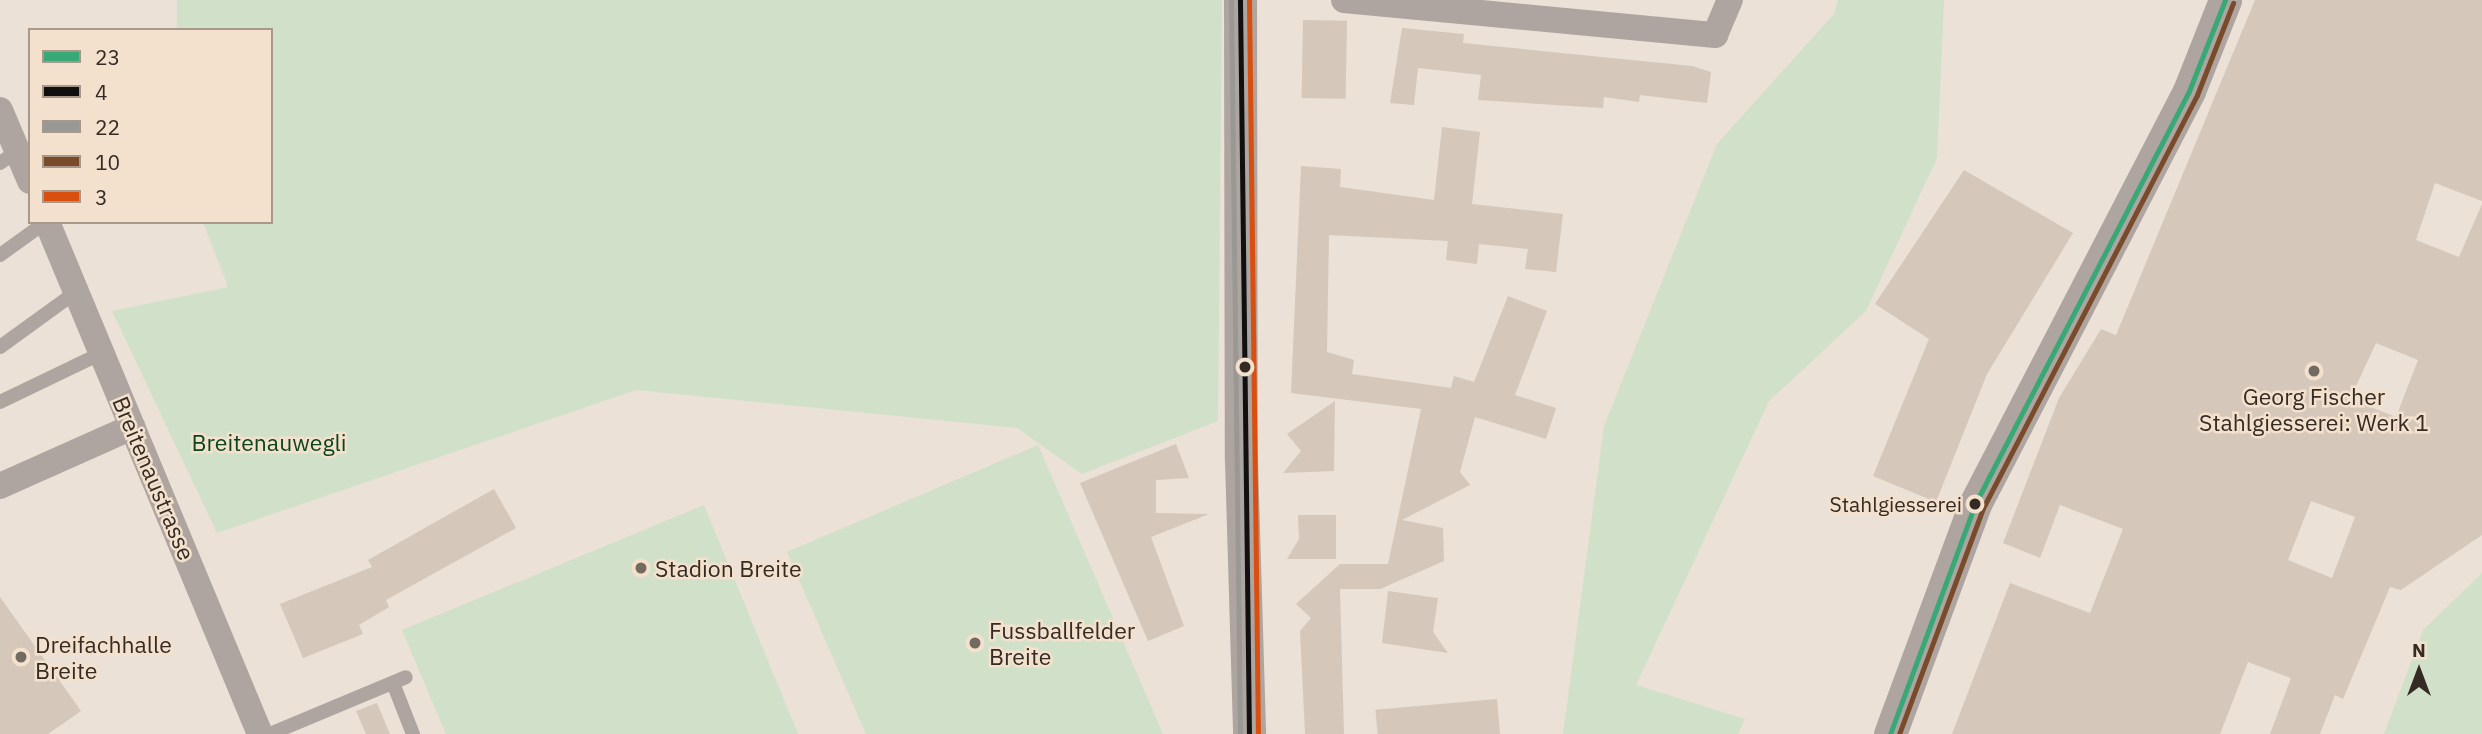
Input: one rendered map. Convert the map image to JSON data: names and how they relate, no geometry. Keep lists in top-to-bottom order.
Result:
{
  "streets": {
    "street": ["Breitenaustrasse"]
  },
  "parks": ["Breitenauwegli"],
  "places": [
    "Georg Fischer Stahlgiesserei: Werk 1",
    "Stahlgiesserei",
    "Stadion Breite",
    "Fussballfelder Breite",
    "Dreifachhalle Breite"
  ],
  "lines": [
    "transit line 23",
    "transit line 4",
    "transit line 22",
    "transit line 3",
    "transit line 10"
  ],
  "legend": [
    "23",
    "4",
    "22",
    "10",
    "3"
  ],
  "north": "top"
}
